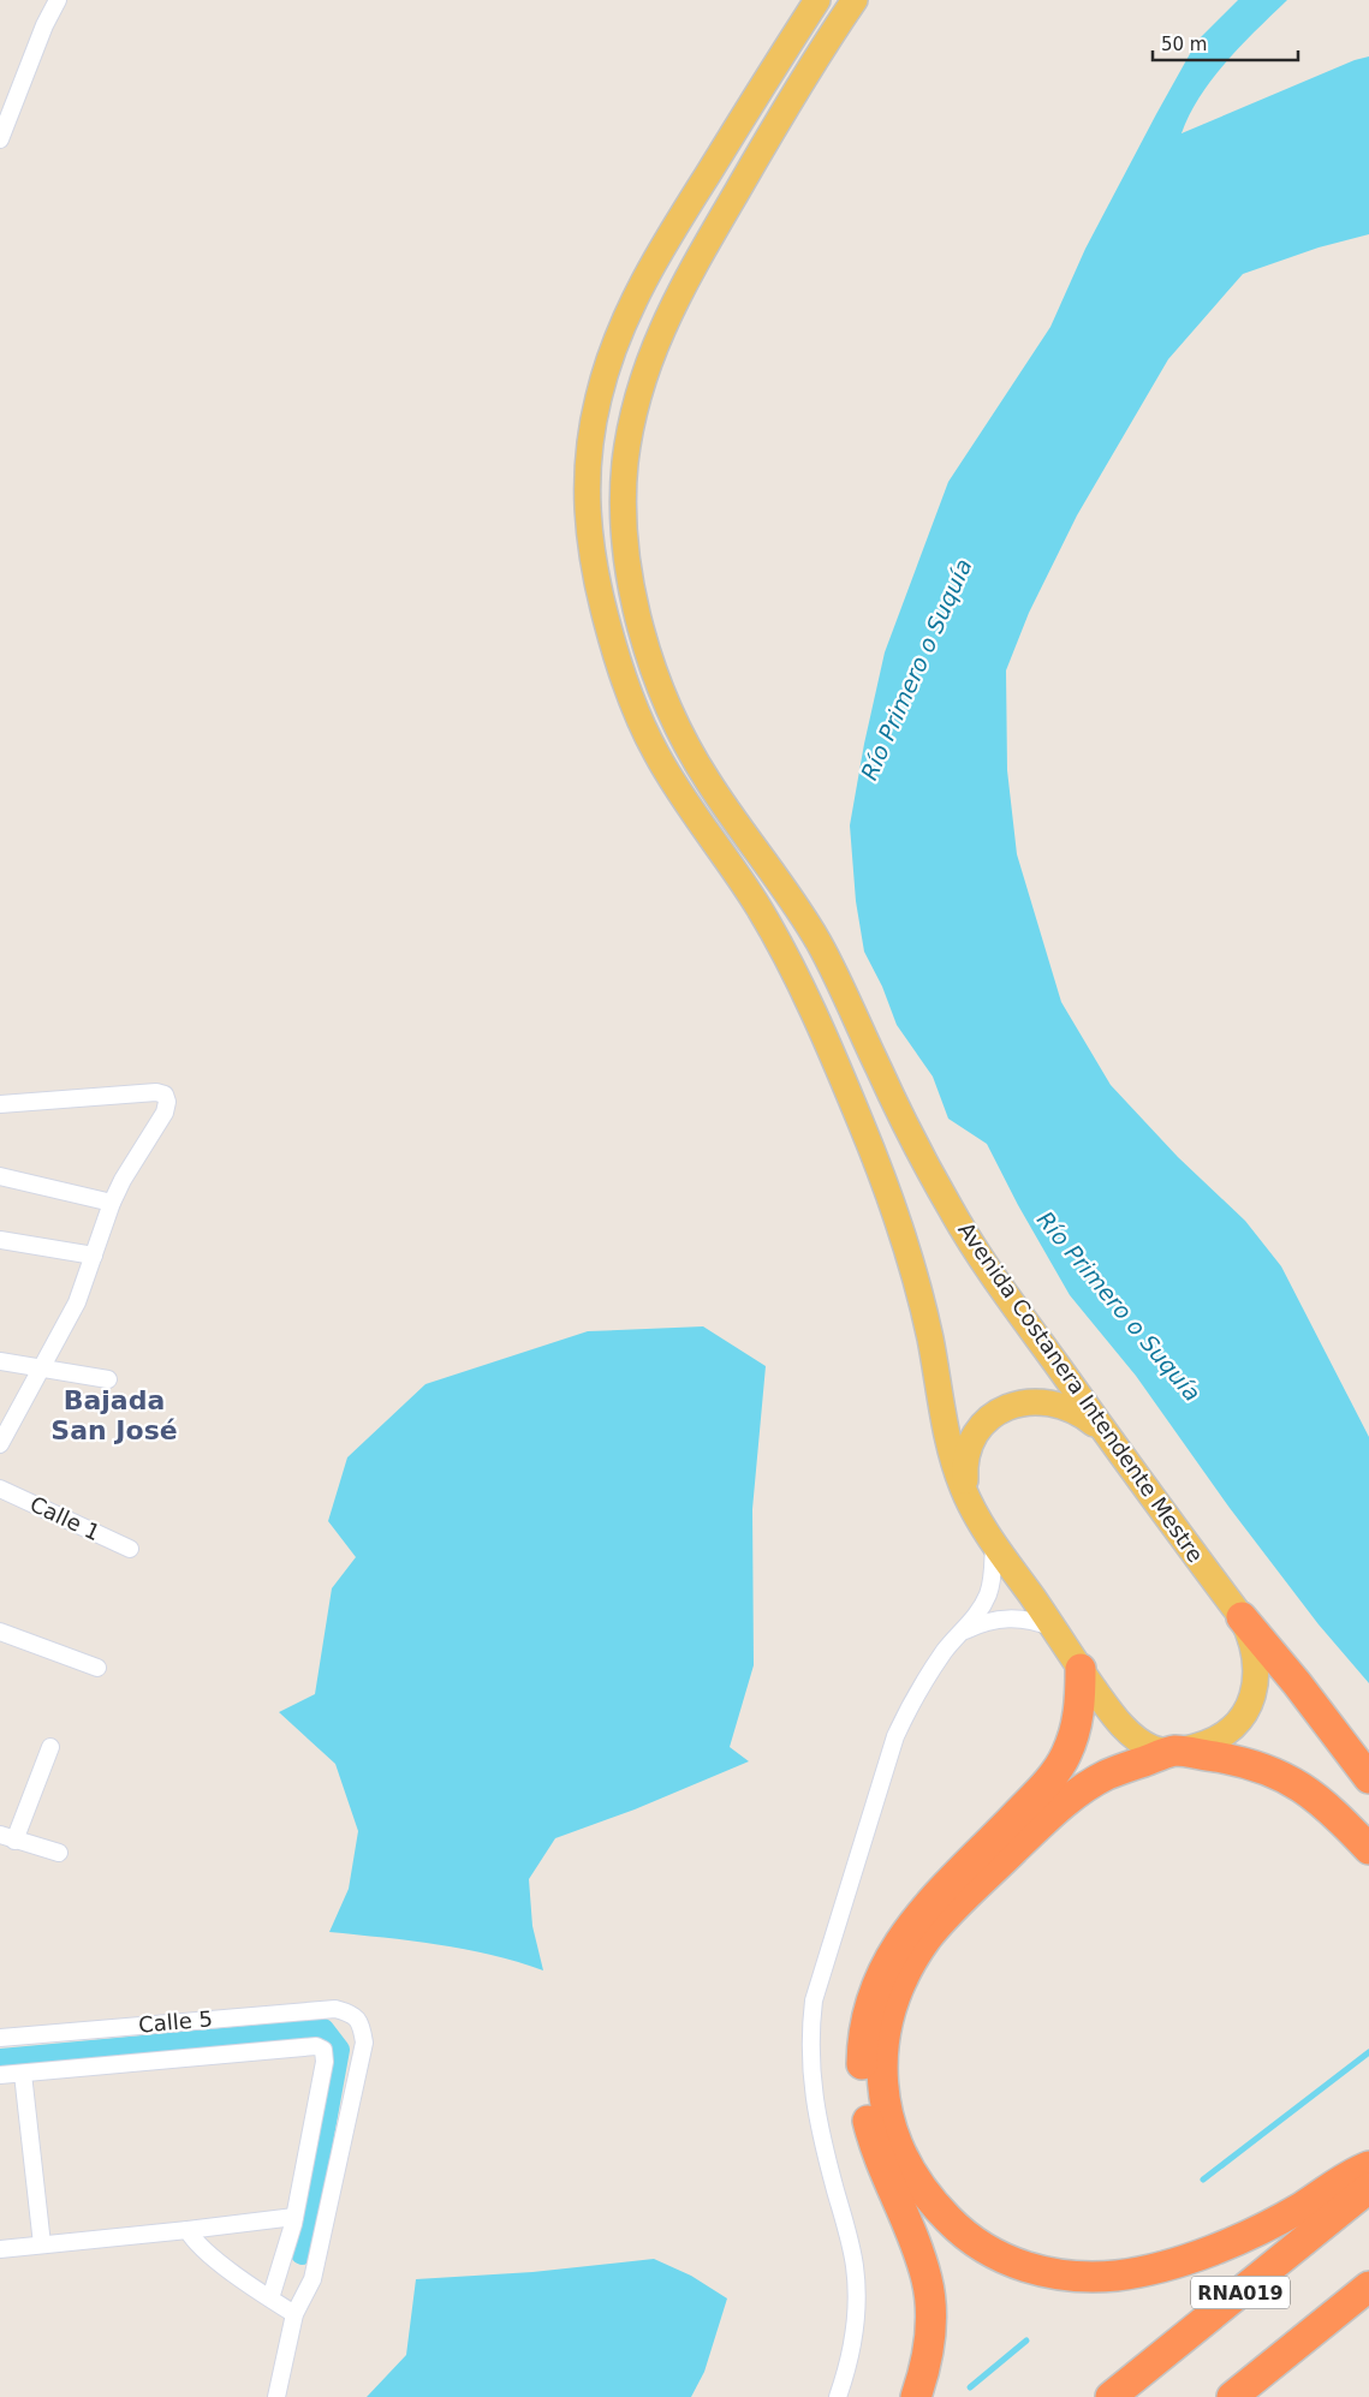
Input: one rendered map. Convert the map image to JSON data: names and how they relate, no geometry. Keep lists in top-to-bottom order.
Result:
{
  "streets": {
    "highway": ["RNA019"],
    "main road": ["Avenida Costanera Intendente Mestre"],
    "street": ["Calle 1", "Calle 5"]
  },
  "districts": ["Bajada San José"],
  "water": ["Río Primero o Suquía"],
  "scale_bar": "50 m"
}
